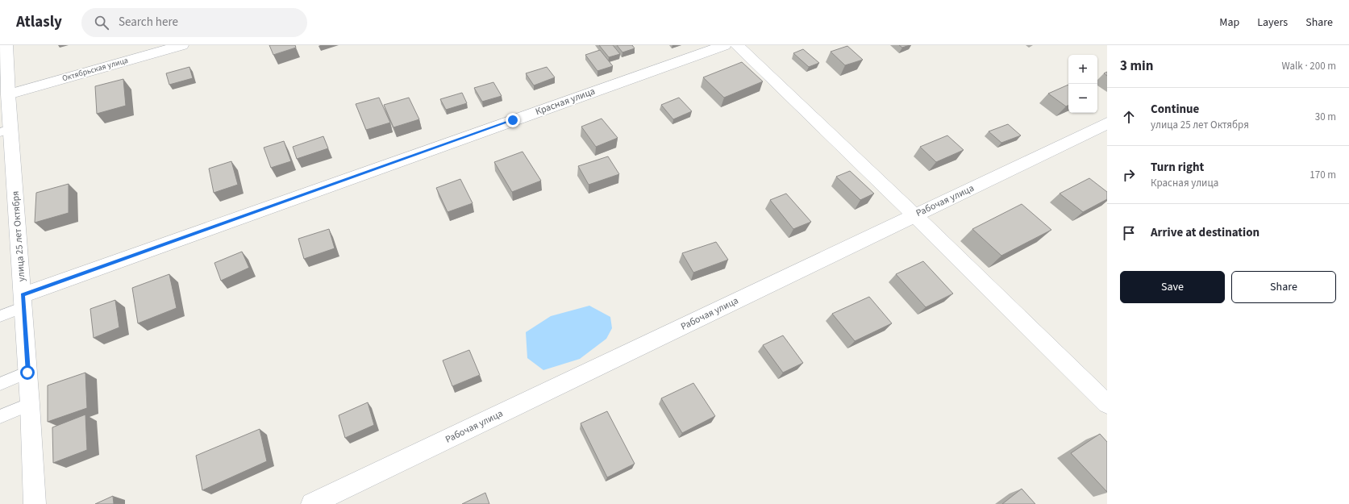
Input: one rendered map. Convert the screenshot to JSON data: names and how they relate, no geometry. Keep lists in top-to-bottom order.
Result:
{
  "streets": {
    "street": [
      "Октябрьская улица",
      "Красная улица",
      "Рабочая улица",
      "улица 25 лет Октября"
    ]
  },
  "crossings": [
    ["Октябрьская улица", "улица 25 лет Октября"],
    ["Красная улица", "улица 25 лет Октября"]
  ],
  "page": {
    "header": "Atlasly",
    "search": "Search here",
    "nav": ["Map", "Layers", "Share"],
    "heading": ["3 min", "Walk · 200 m"],
    "map_buttons": ["+", "−"],
    "list": [
      ["Continue", "улица 25 лет Октября", "30 m"],
      ["Turn right", "Красная улица", "170 m"],
      "Arrive at destination"
    ],
    "buttons": ["Save", "Share"]
  }
}
